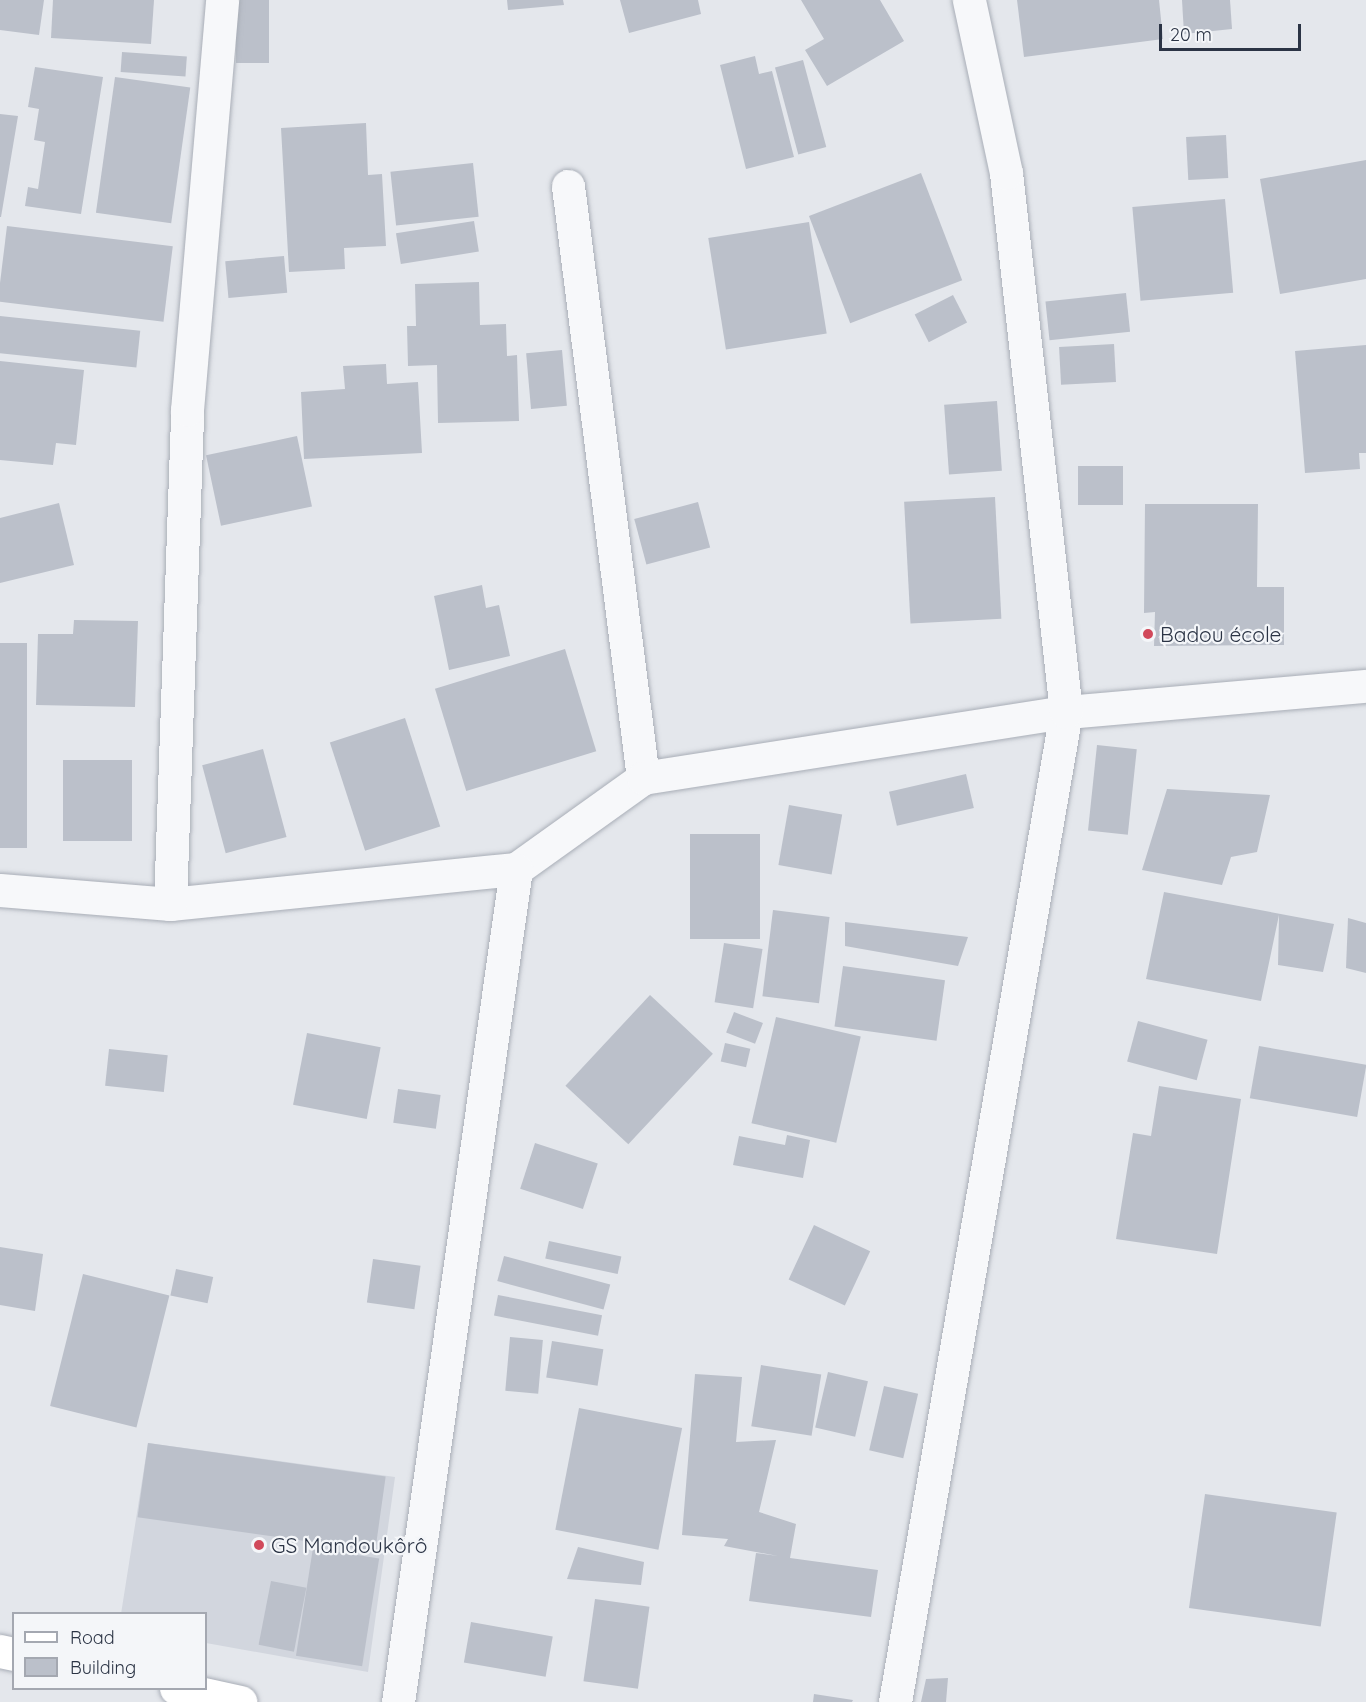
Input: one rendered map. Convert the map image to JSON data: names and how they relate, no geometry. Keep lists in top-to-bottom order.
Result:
{
  "places": ["Badou école", "GS Mandoukôrô"],
  "legend": ["Road", "Building"],
  "scale_bar": "20 m"
}
